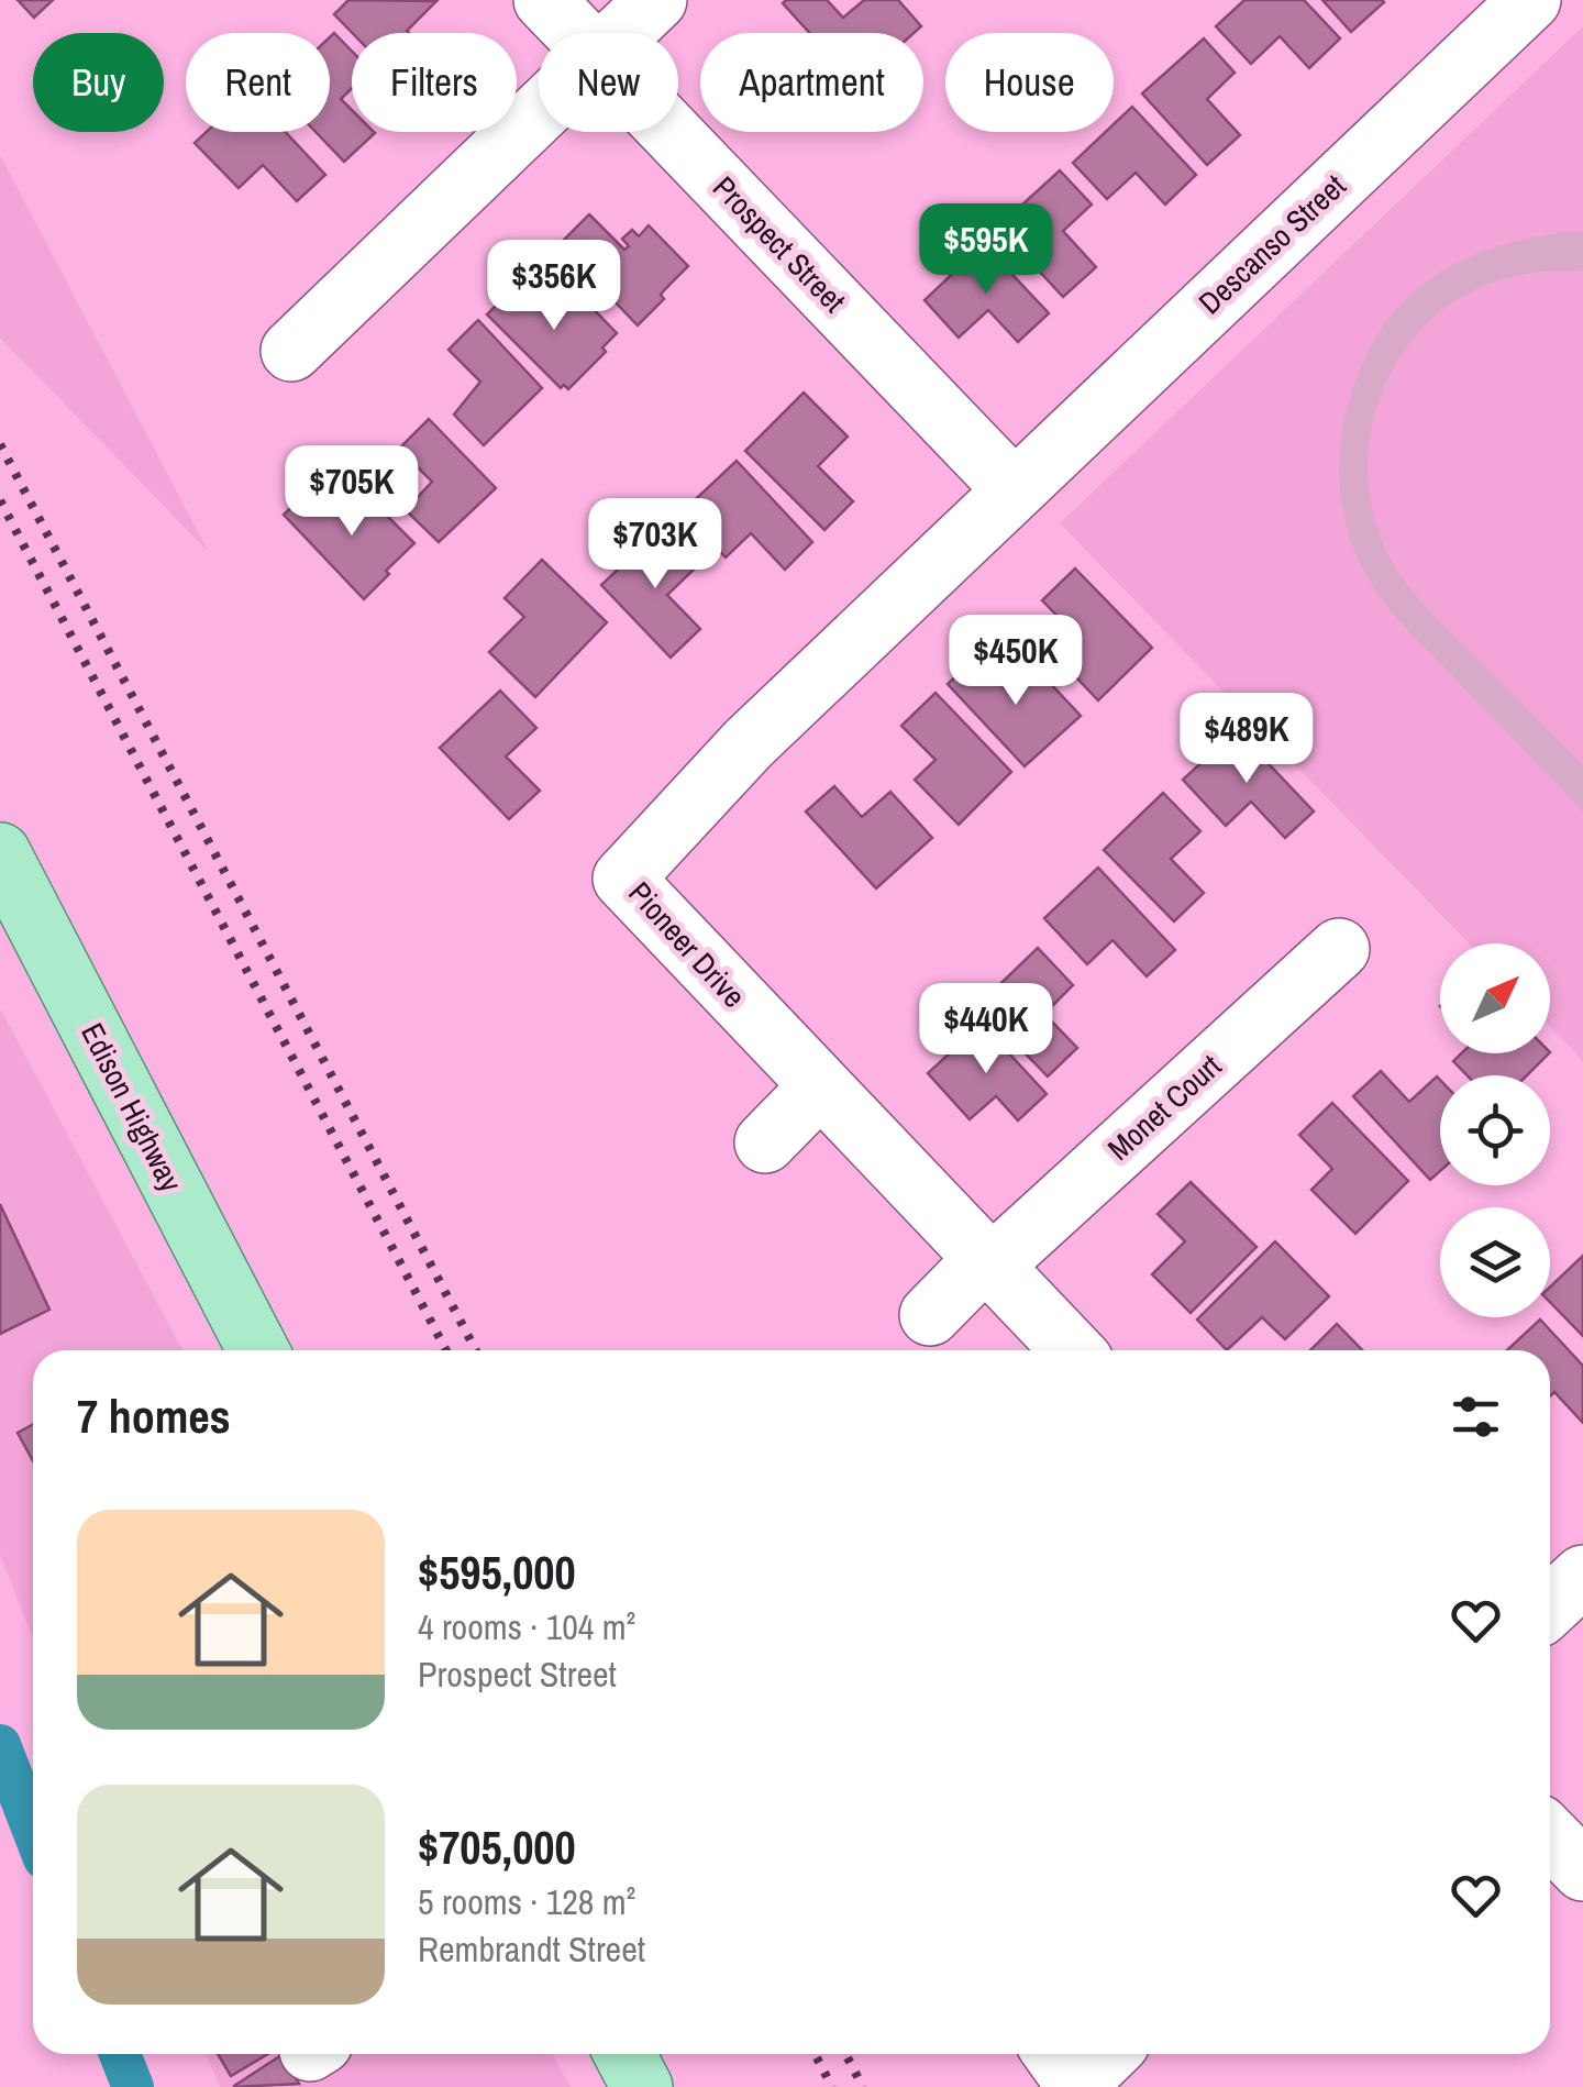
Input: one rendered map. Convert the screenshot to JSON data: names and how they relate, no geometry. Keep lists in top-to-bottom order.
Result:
{
  "streets": {
    "main road": ["Edison Highway"],
    "street": [
      "Prospect Street",
      "Descanso Street",
      "Pioneer Drive",
      "Monet Court"
    ]
  },
  "crossings": [
    ["Prospect Street", "Descanso Street"],
    ["Prospect Street", "Pioneer Drive"],
    ["Descanso Street", "Pioneer Drive"],
    ["Pioneer Drive", "Monet Court"]
  ],
  "north": "top right",
  "page": {
    "chip": [
      "Buy",
      "Rent",
      "Filters",
      "New",
      "Apartment",
      "House"
    ],
    "price": [
      "$595K",
      "$356K",
      "$705K",
      "$703K",
      "$450K",
      "$489K",
      "$440K"
    ],
    "heading": "7 homes",
    "list": [
      {
        "name": "$595,000",
        "note": "4 rooms · 104 m² · Prospect Street"
      },
      {
        "name": "$705,000",
        "note": "5 rooms · 128 m² · Rembrandt Street"
      }
    ]
  }
}
